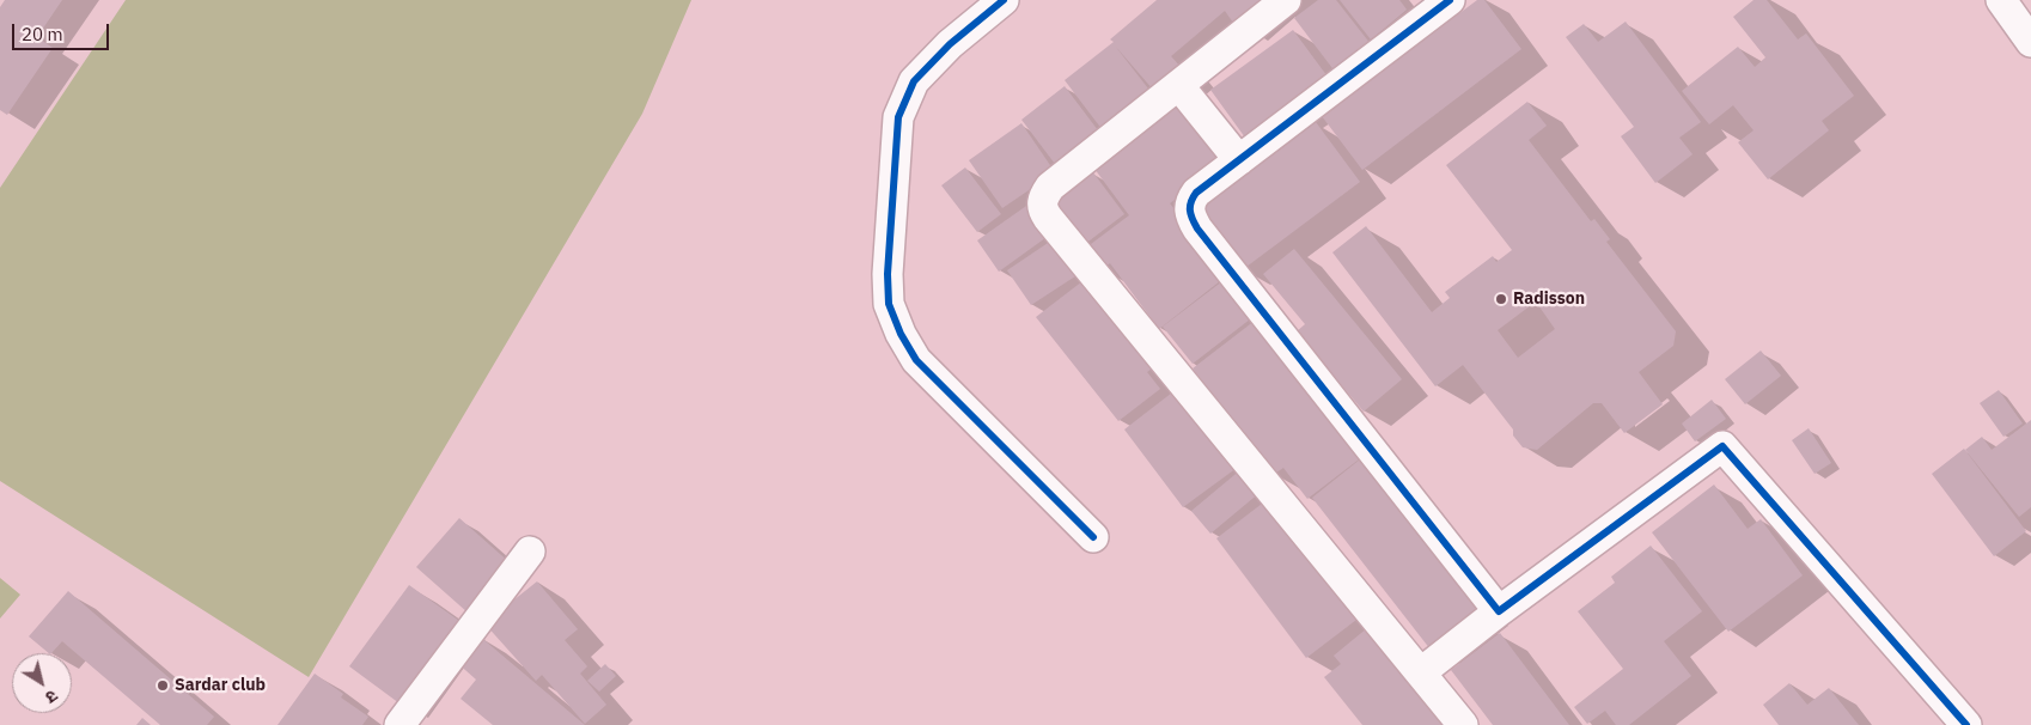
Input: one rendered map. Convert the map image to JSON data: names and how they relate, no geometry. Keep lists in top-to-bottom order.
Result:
{
  "places": ["Radisson", "Sardar club"],
  "scale_bar": "20 m",
  "north": "bottom right"
}
